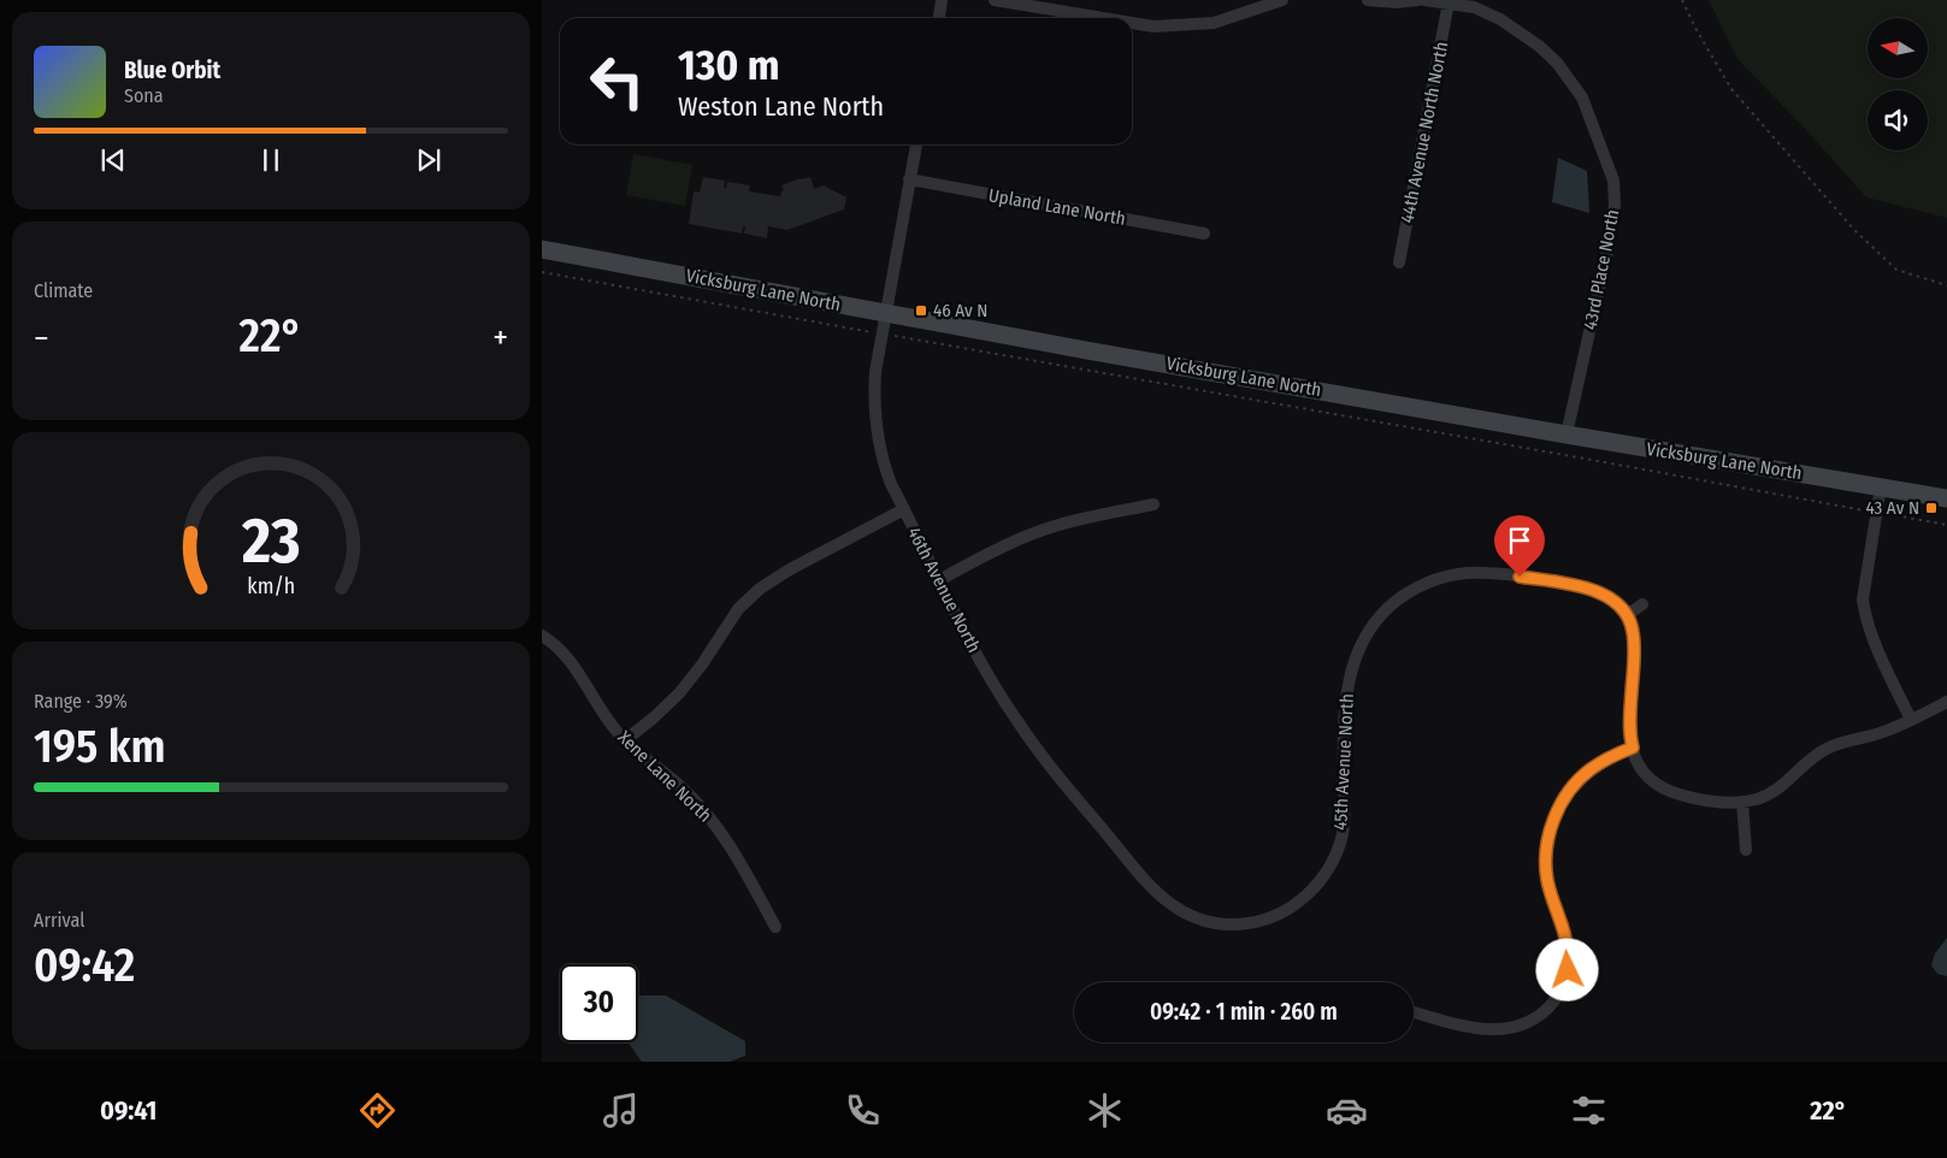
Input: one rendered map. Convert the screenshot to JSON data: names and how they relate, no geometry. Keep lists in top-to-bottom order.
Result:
{
  "streets": {
    "main road": ["Vicksburg Lane North"],
    "street": [
      "44th Avenue North North",
      "Upland Lane North",
      "43rd Place North",
      "46th Avenue North",
      "45th Avenue North",
      "Xene Lane North"
    ]
  },
  "crossings": [
    ["44th Avenue North North", "43rd Place North"],
    ["Upland Lane North", "46th Avenue North"],
    ["43rd Place North", "Vicksburg Lane North"],
    ["Vicksburg Lane North", "46th Avenue North"],
    ["46th Avenue North", "45th Avenue North"]
  ],
  "places": {
    "transit": ["46 Av N", "43 Av N"]
  },
  "north": "left",
  "page": {
    "turn": ["130 m", "Weston Lane North"],
    "song": ["Blue Orbit", "Sona"],
    "tile": [
      "Climate",
      ["Range · 39%", "195 km"],
      ["Arrival", "09:42"]
    ],
    "heat": ["−", "22°", "+"],
    "limit": "30",
    "trip": "09:42 · 1 min · 260 m",
    "tabs": ["09:41", "22°"],
    "gauge": ["23", "km/h"]
  }
}
